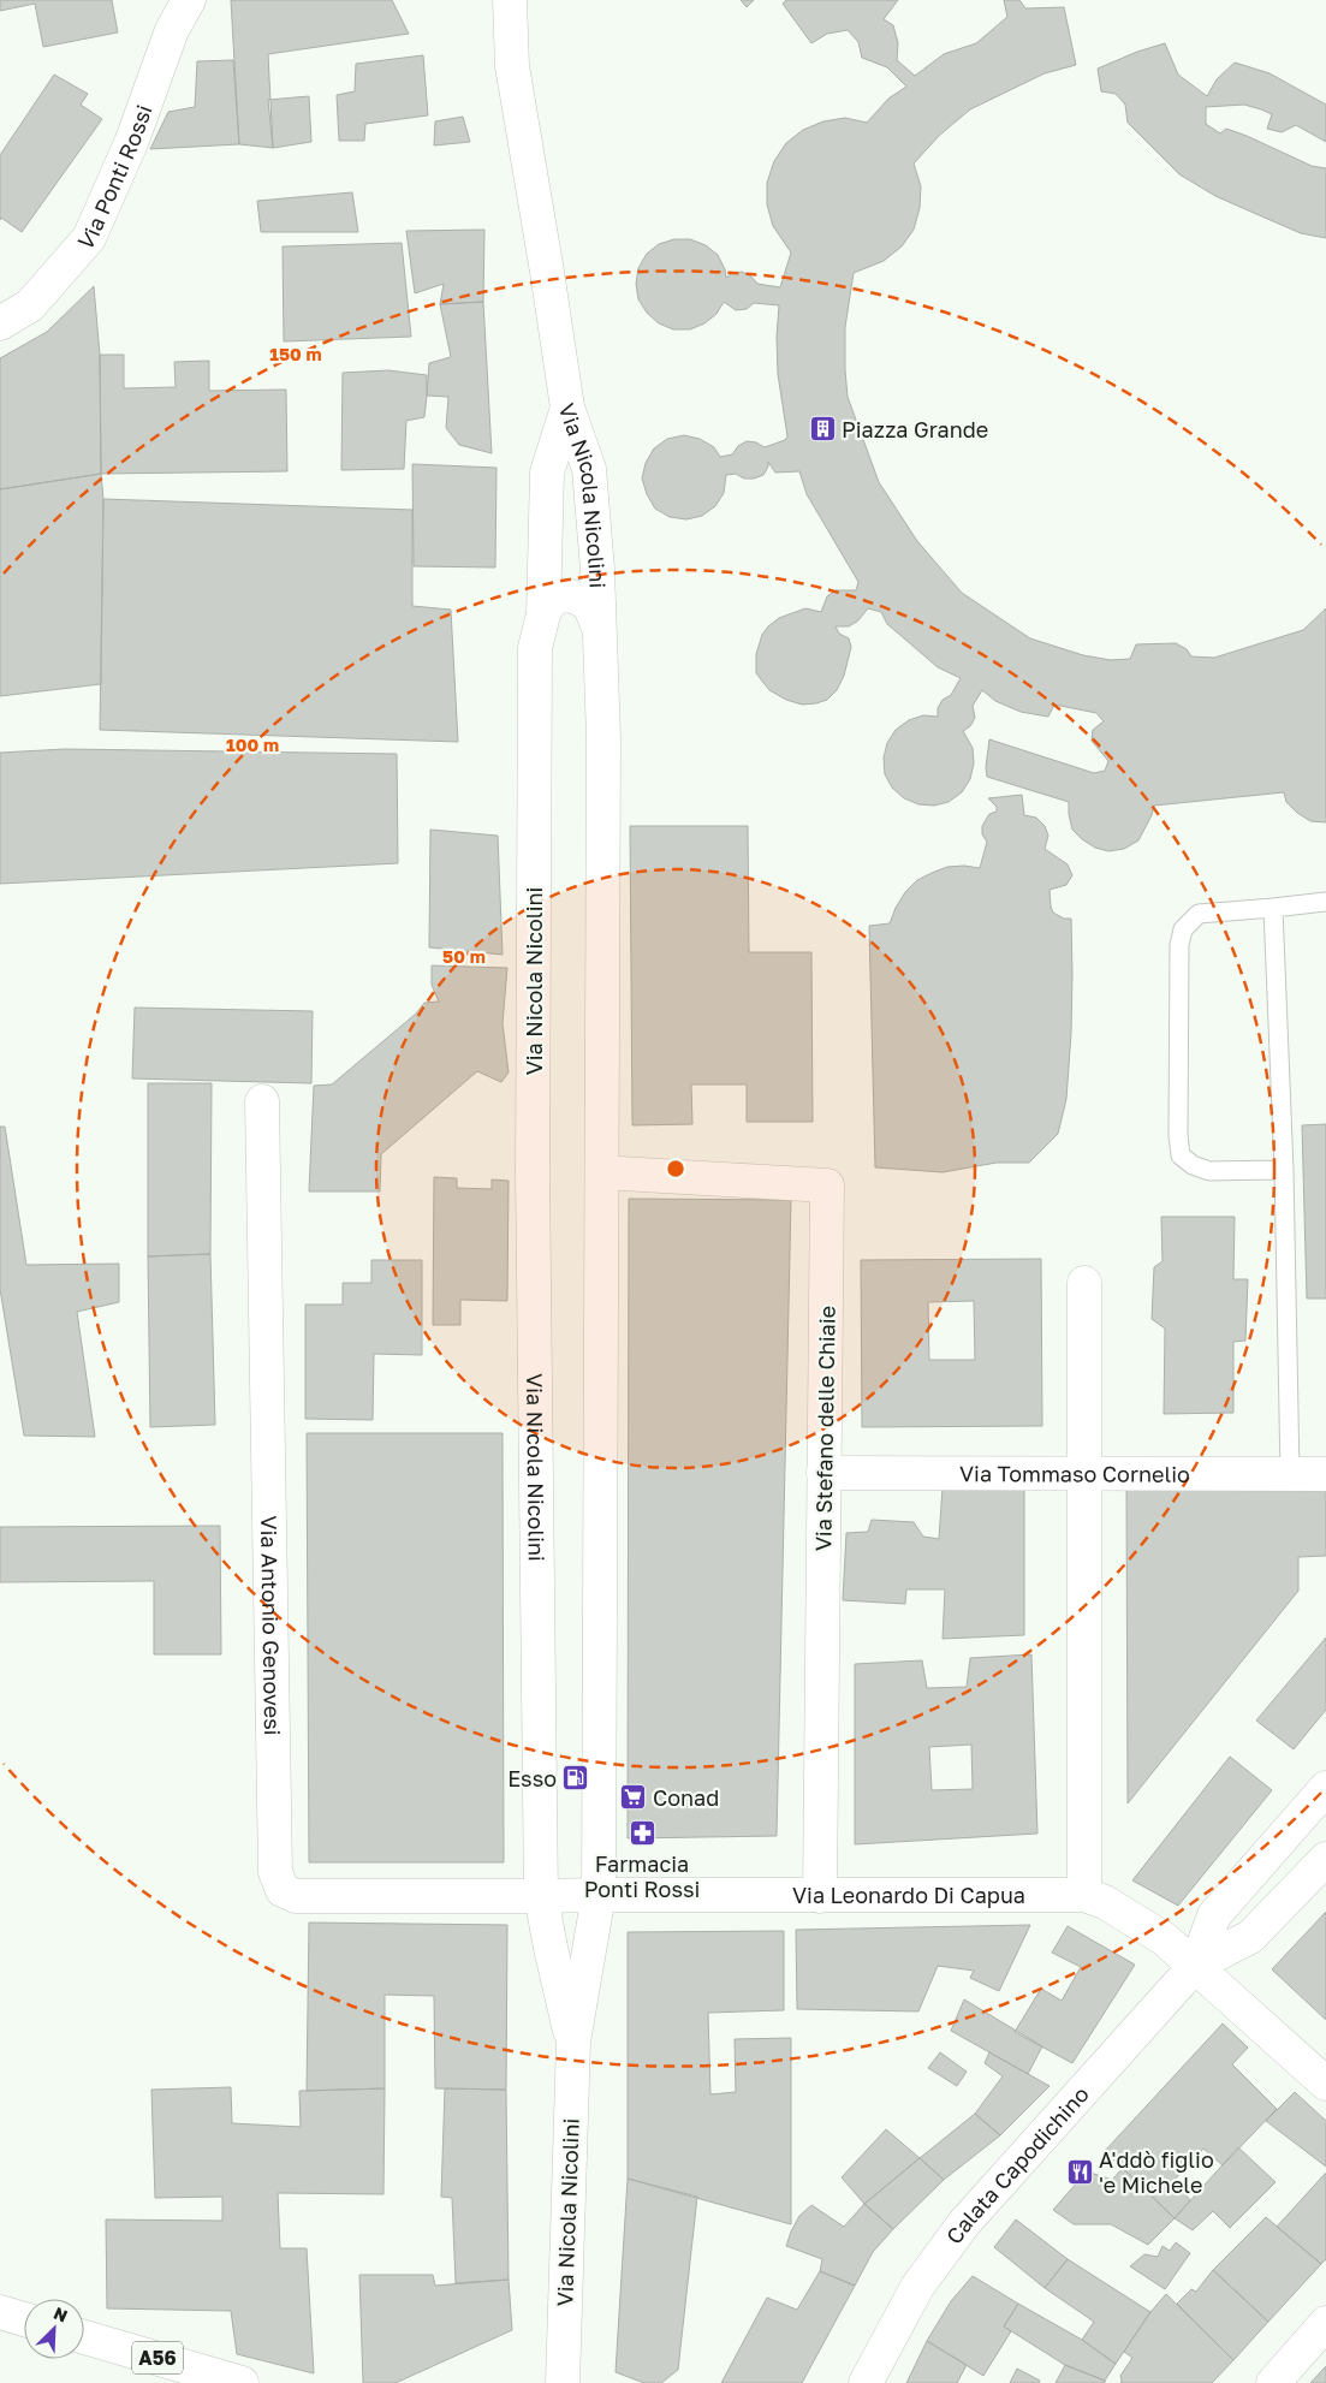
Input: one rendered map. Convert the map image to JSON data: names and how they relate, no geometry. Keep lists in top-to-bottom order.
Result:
{
  "streets": {
    "main road": [
      "Via Ponti Rossi",
      "Via Nicola Nicolini",
      "Via Stefano delle Chiaie",
      "Via Tommaso Cornelio",
      "Via Antonio Genovesi",
      "Via Leonardo Di Capua",
      "Calata Capodichino",
      "A56"
    ]
  },
  "crossings": [
    ["Via Nicola Nicolini", "Via Stefano delle Chiaie"],
    ["Via Nicola Nicolini", "Via Antonio Genovesi"],
    ["Via Nicola Nicolini", "Via Leonardo Di Capua"],
    ["Via Stefano delle Chiaie", "Via Tommaso Cornelio"],
    ["Via Stefano delle Chiaie", "Via Leonardo Di Capua"],
    ["Via Antonio Genovesi", "Via Leonardo Di Capua"],
    ["Via Leonardo Di Capua", "Calata Capodichino"]
  ],
  "places": {
    "building": ["Piazza Grande"],
    "fuel station": ["Esso"],
    "supermarket": ["Conad"],
    "pharmacy": ["Farmacia Ponti Rossi"],
    "restaurant": ["A'ddò figlio 'e Michele"]
  },
  "north": "top right",
  "rings": ["150 m", "100 m", "50 m"]
}
